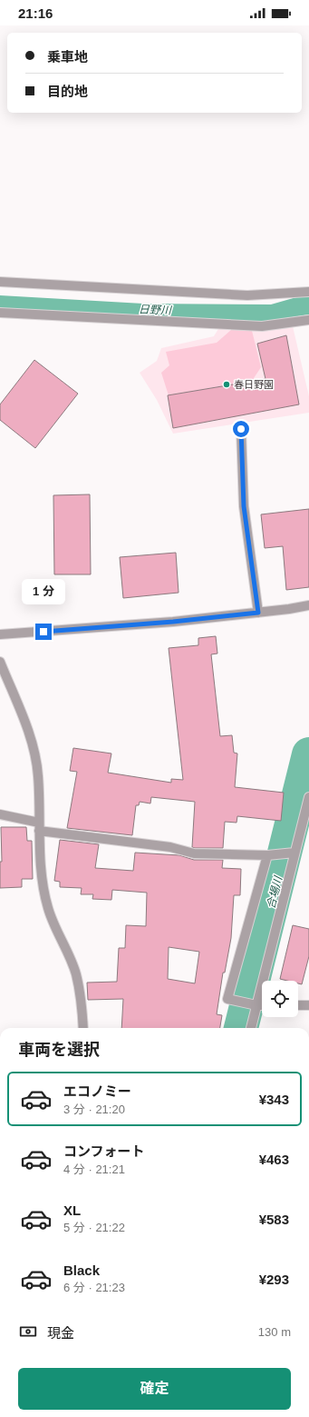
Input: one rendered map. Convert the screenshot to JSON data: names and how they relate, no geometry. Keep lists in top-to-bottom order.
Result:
{
  "water": ["日野川", "合場川"],
  "places": ["春日野園"],
  "page": {
    "status": "21:16",
    "banner": ["乗車地", "目的地"],
    "bubble": "1 分",
    "heading": "車両を選択",
    "list": [
      {
        "name": "エコノミー",
        "note": "3 分 · 21:20",
        "value": "¥343"
      },
      {
        "name": "コンフォート",
        "note": "4 分 · 21:21",
        "value": "¥463"
      },
      {
        "name": "XL",
        "note": "5 分 · 21:22",
        "value": "¥583"
      },
      {
        "name": "Black",
        "note": "6 分 · 21:23",
        "value": "¥293"
      }
    ],
    "pay": ["現金", "130 m"],
    "buttons": "確定"
  }
}
